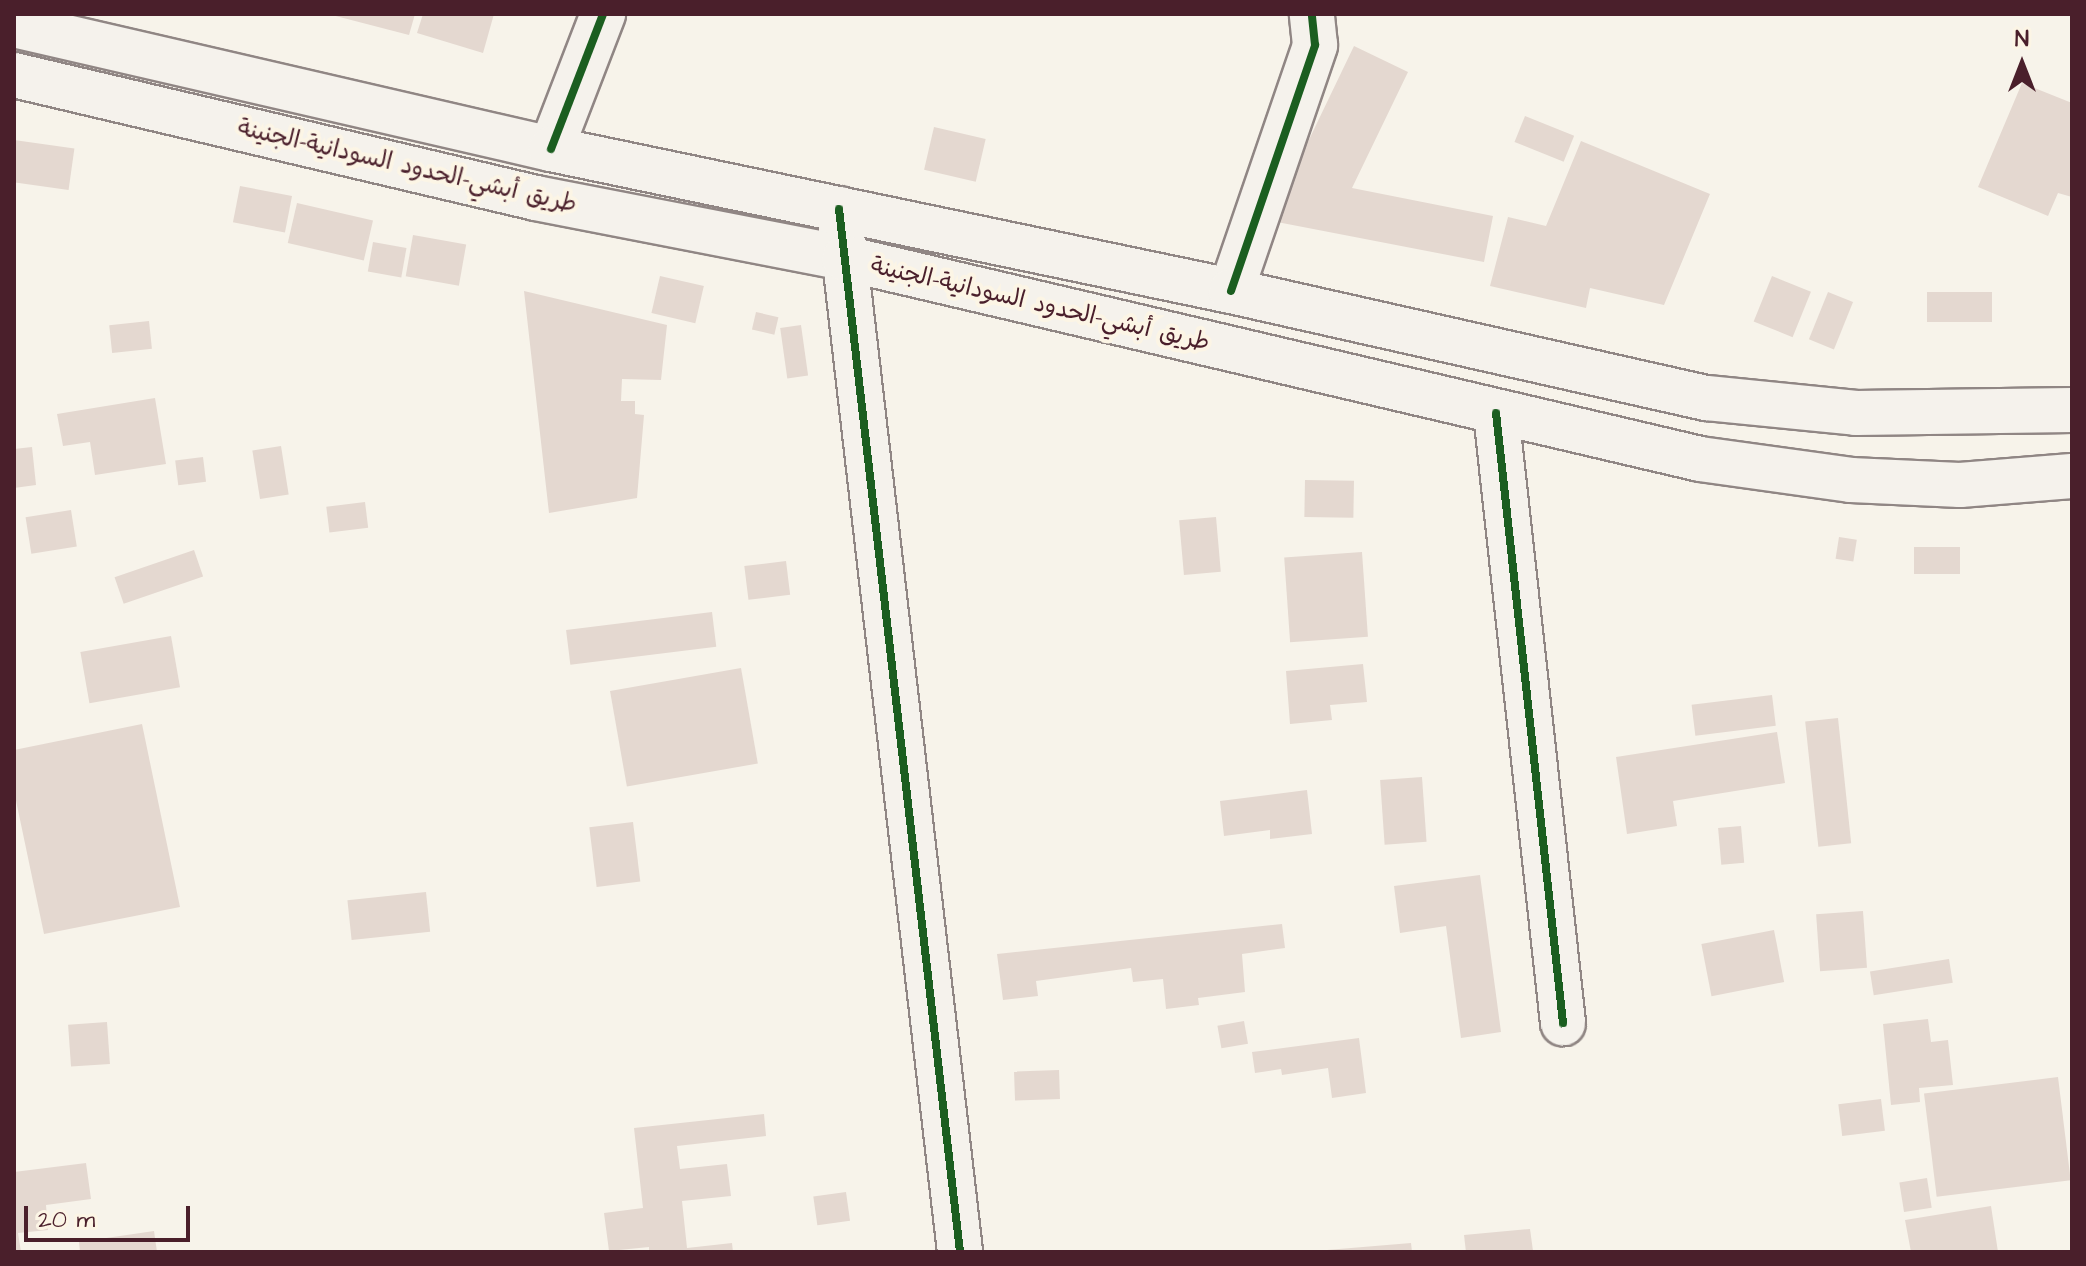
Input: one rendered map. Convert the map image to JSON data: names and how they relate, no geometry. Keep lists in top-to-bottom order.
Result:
{
  "streets": {
    "main road": ["طريق أبشي-الحدود السودانية-الجنينة"]
  },
  "scale_bar": "20 m",
  "north": "top"
}
